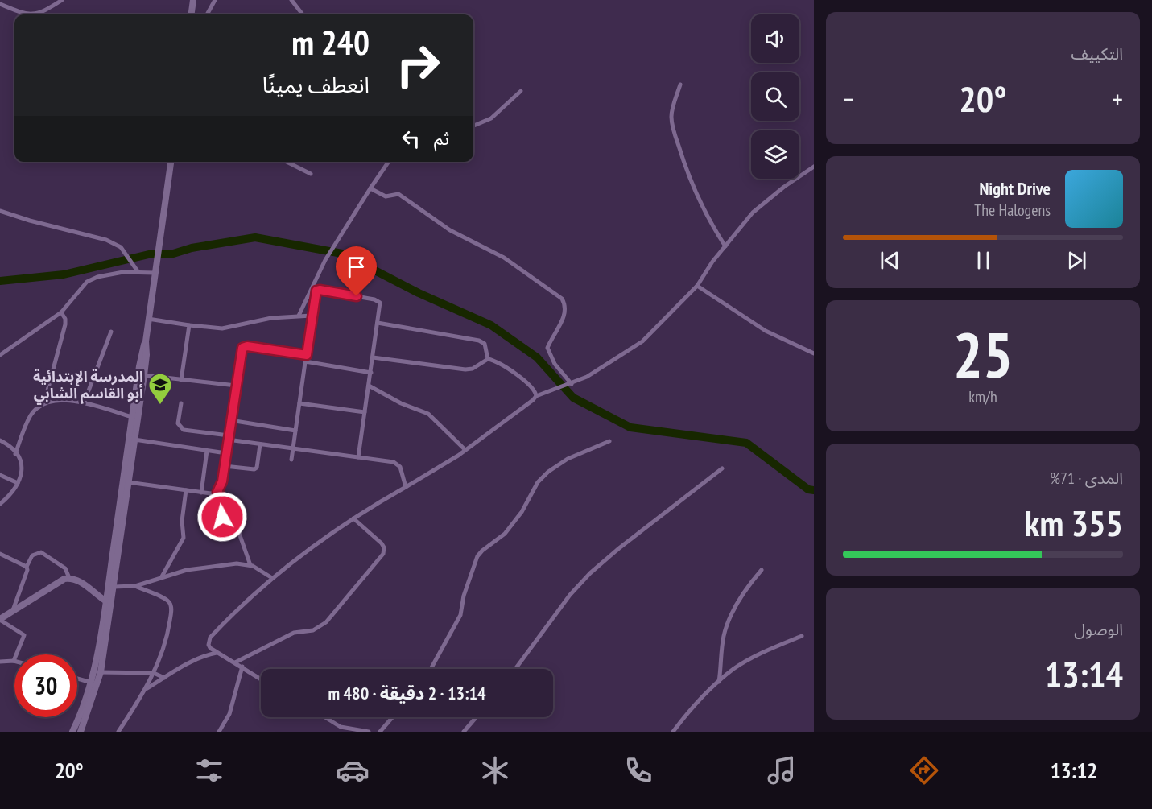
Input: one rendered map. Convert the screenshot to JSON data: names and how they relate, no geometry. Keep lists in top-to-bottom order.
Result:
{
  "places": {
    "school or university": ["المدرسة الإبتدائية أبو القاسم الشابي"]
  },
  "page": {
    "tile": [
      "التكييف",
      ["25", "km/h"],
      ["المدى · 71%", "355 km"],
      ["الوصول", "13:14"]
    ],
    "turn": ["240 m", "انعطف يمينًا"],
    "heat": ["−", "20°", "+"],
    "then": "ثم",
    "song": ["Night Drive", "The Halogens"],
    "limit": "30",
    "trip": "13:14 · 2 دقيقة · 480 m",
    "tabs": ["13:12", "20°"]
  }
}
